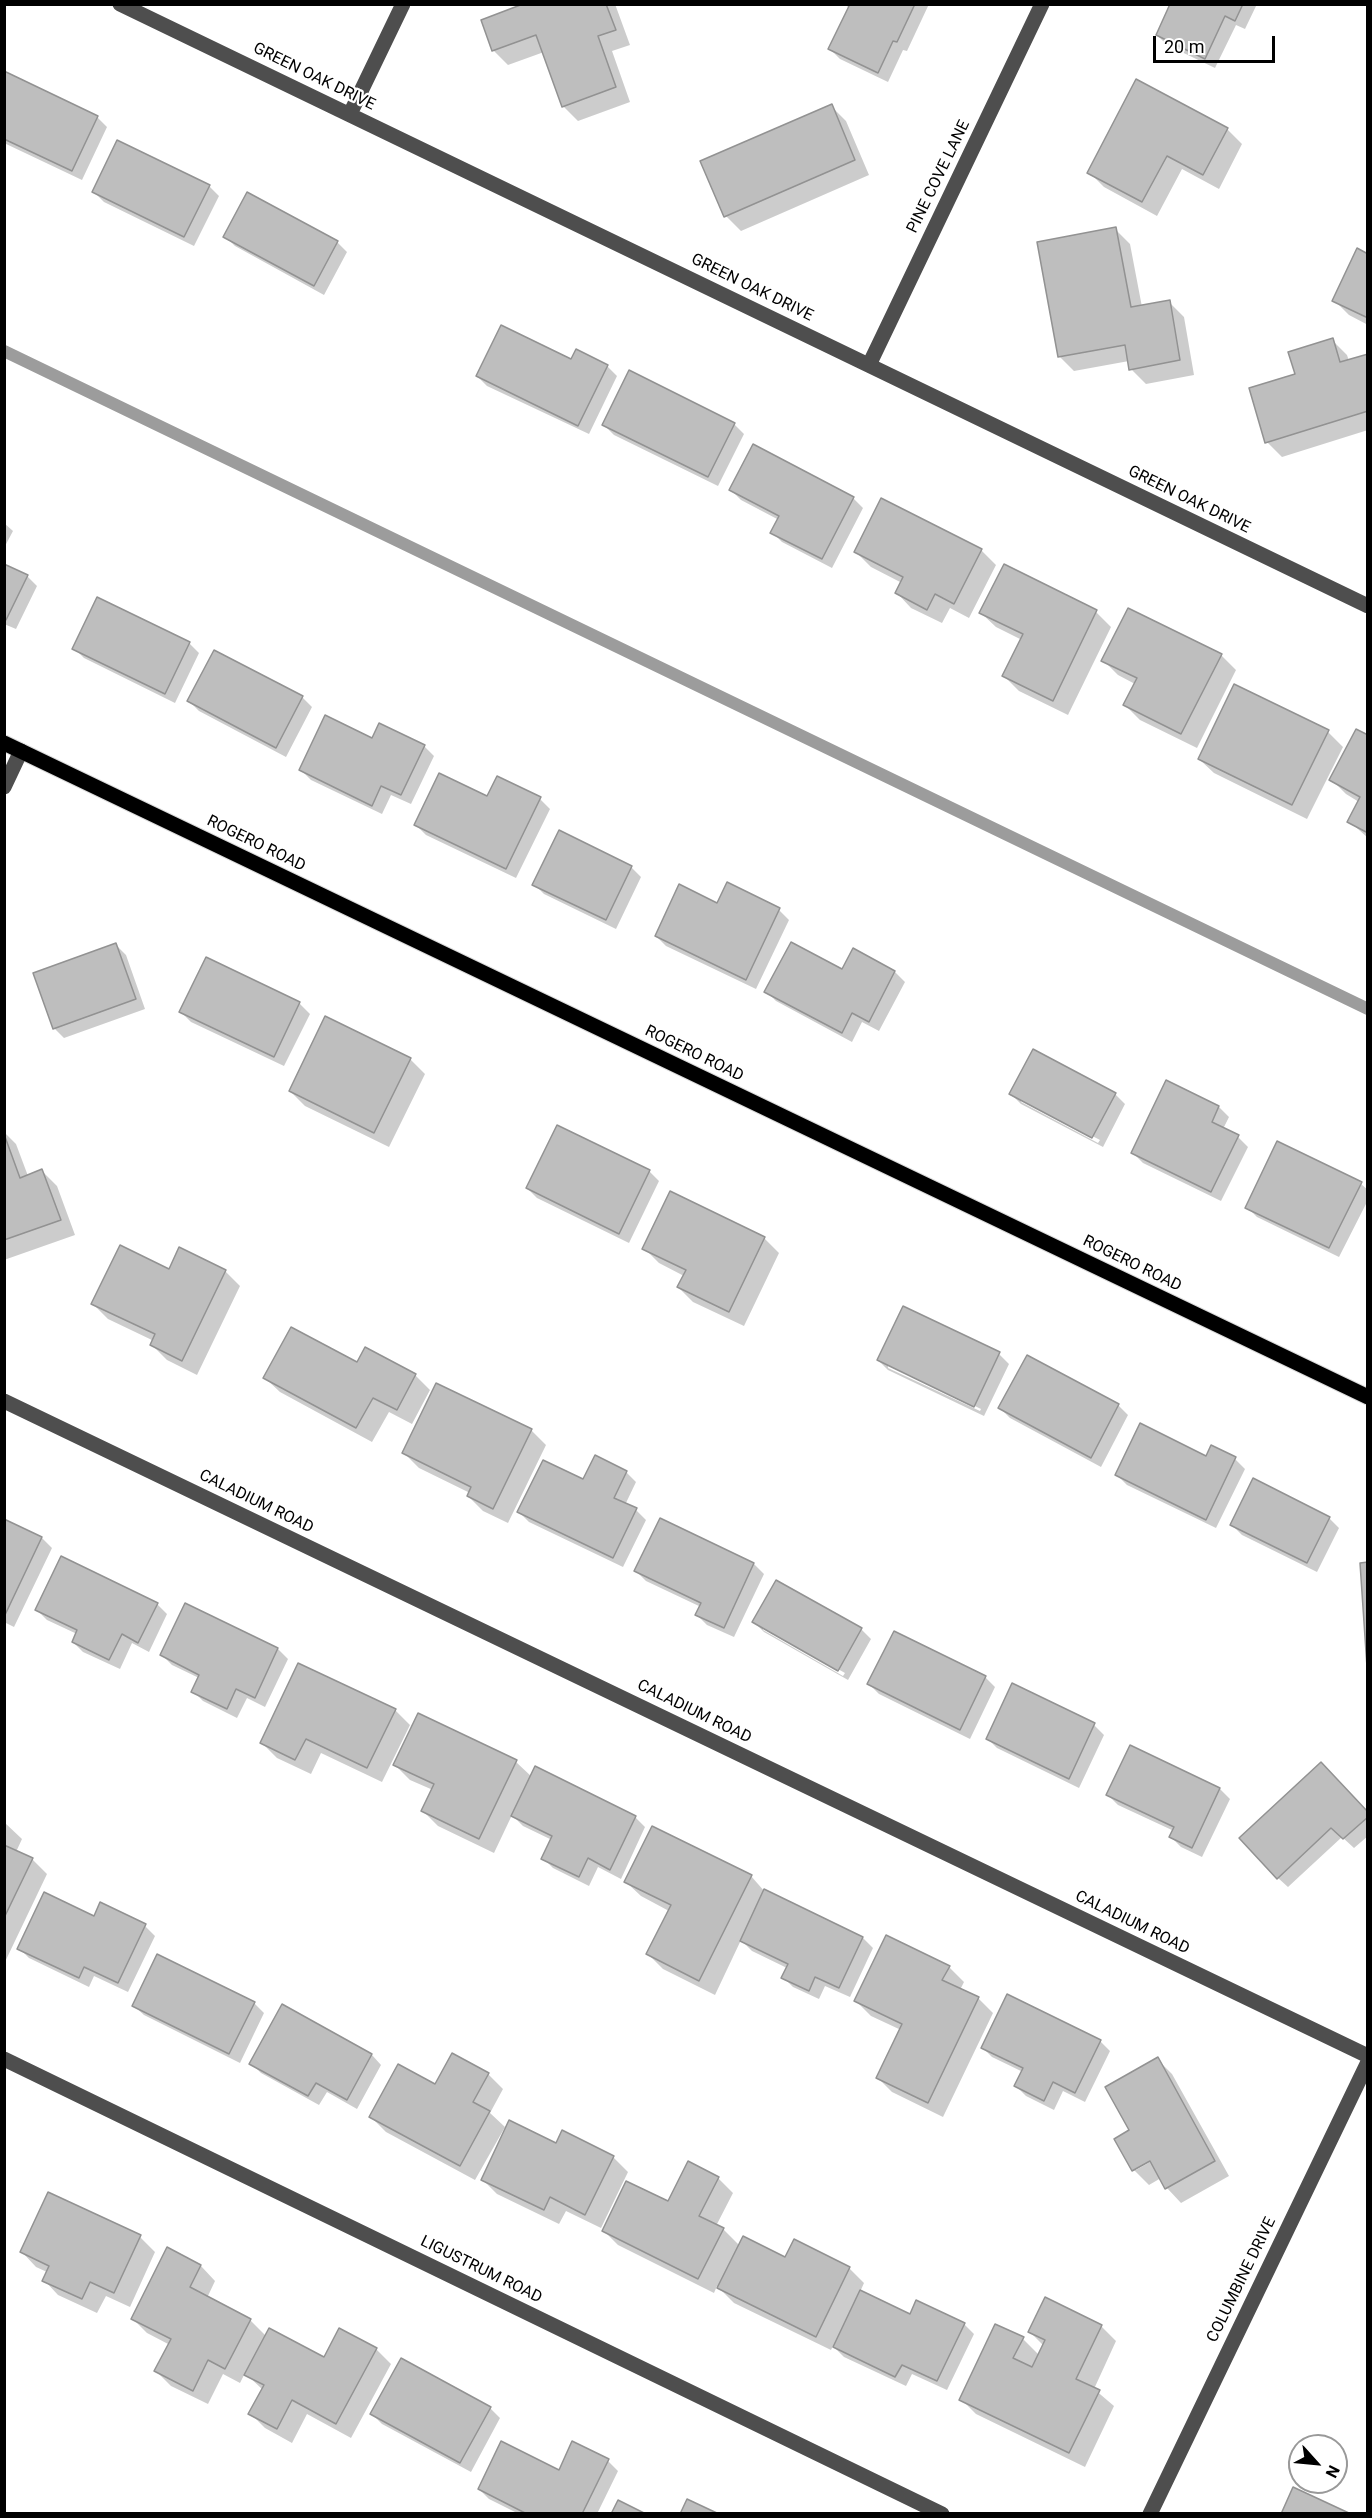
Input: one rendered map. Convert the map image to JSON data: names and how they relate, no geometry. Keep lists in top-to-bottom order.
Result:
{
  "streets": {
    "main road": ["ROGERO ROAD"],
    "street": [
      "GREEN OAK DRIVE",
      "PINE COVE LANE",
      "CALADIUM ROAD",
      "LIGUSTRUM ROAD",
      "COLUMBINE DRIVE"
    ]
  },
  "crossings": [
    ["GREEN OAK DRIVE", "PINE COVE LANE"]
  ],
  "scale_bar": "20 m",
  "north": "bottom right"
}
